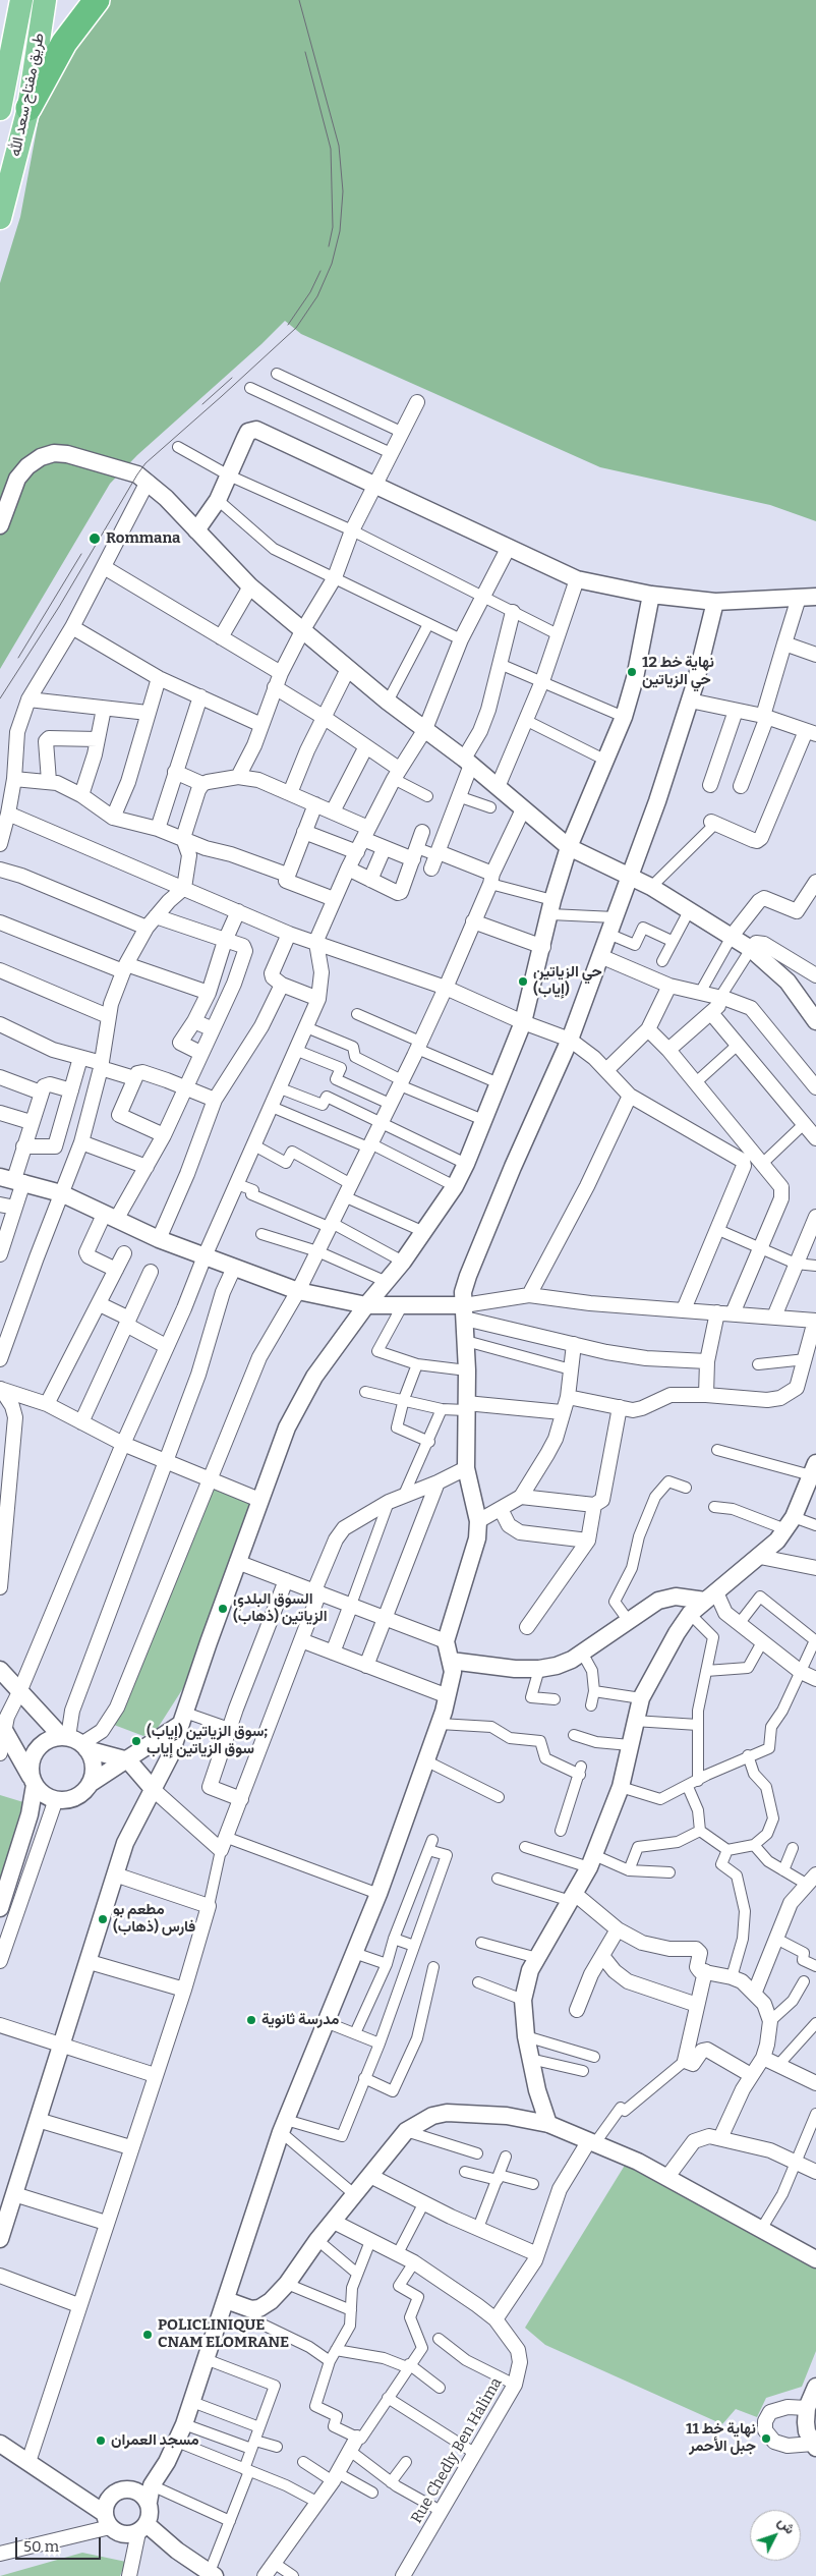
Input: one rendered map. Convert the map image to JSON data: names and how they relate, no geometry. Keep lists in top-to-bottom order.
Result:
{
  "streets": {
    "highway": ["طريق مفتاح سعد الله"],
    "street": ["Rue Chedly Ben Halima"]
  },
  "places": [
    "Rommana",
    "نهاية خط 12 حي الزياتين",
    "حي الزياتين (إياب)",
    "السوق البلدي الزياتين (ذهاب)",
    "سوق الزياتين (إياب); سوق الزياتين إياب",
    "مطعم بو فارس (ذهاب)",
    "مدرسة ثانوية",
    "POLICLINIQUE CNAM ELOMRANE",
    "نهاية خط 11 جبل الأحمر",
    "مسجد العمران"
  ],
  "scale_bar": "50 m",
  "north": "top right"
}
